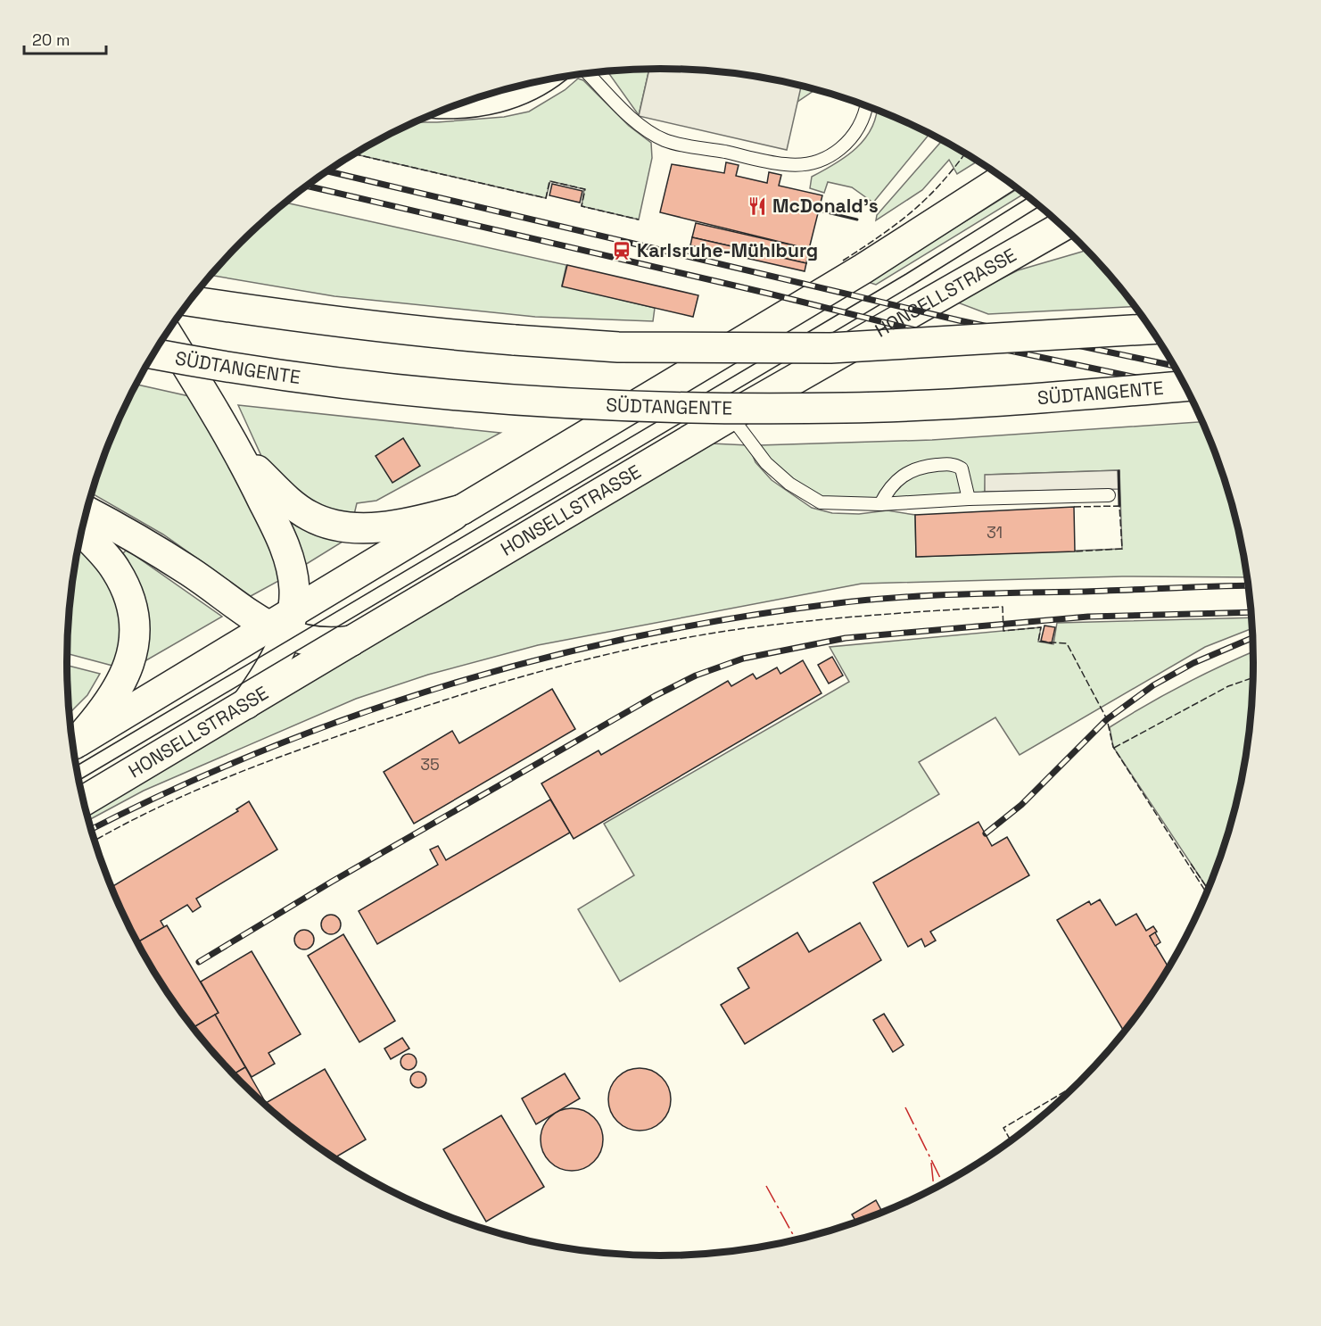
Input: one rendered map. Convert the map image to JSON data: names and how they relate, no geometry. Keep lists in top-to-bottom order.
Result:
{
  "streets": {
    "main road": ["HONSELLSTRASSE", "SÜDTANGENTE"]
  },
  "places": {
    "restaurant": ["McDonald's"],
    "station": ["Karlsruhe-Mühlburg"]
  },
  "house_numbers": ["31", "35"],
  "scale_bar": "20 m"
}
